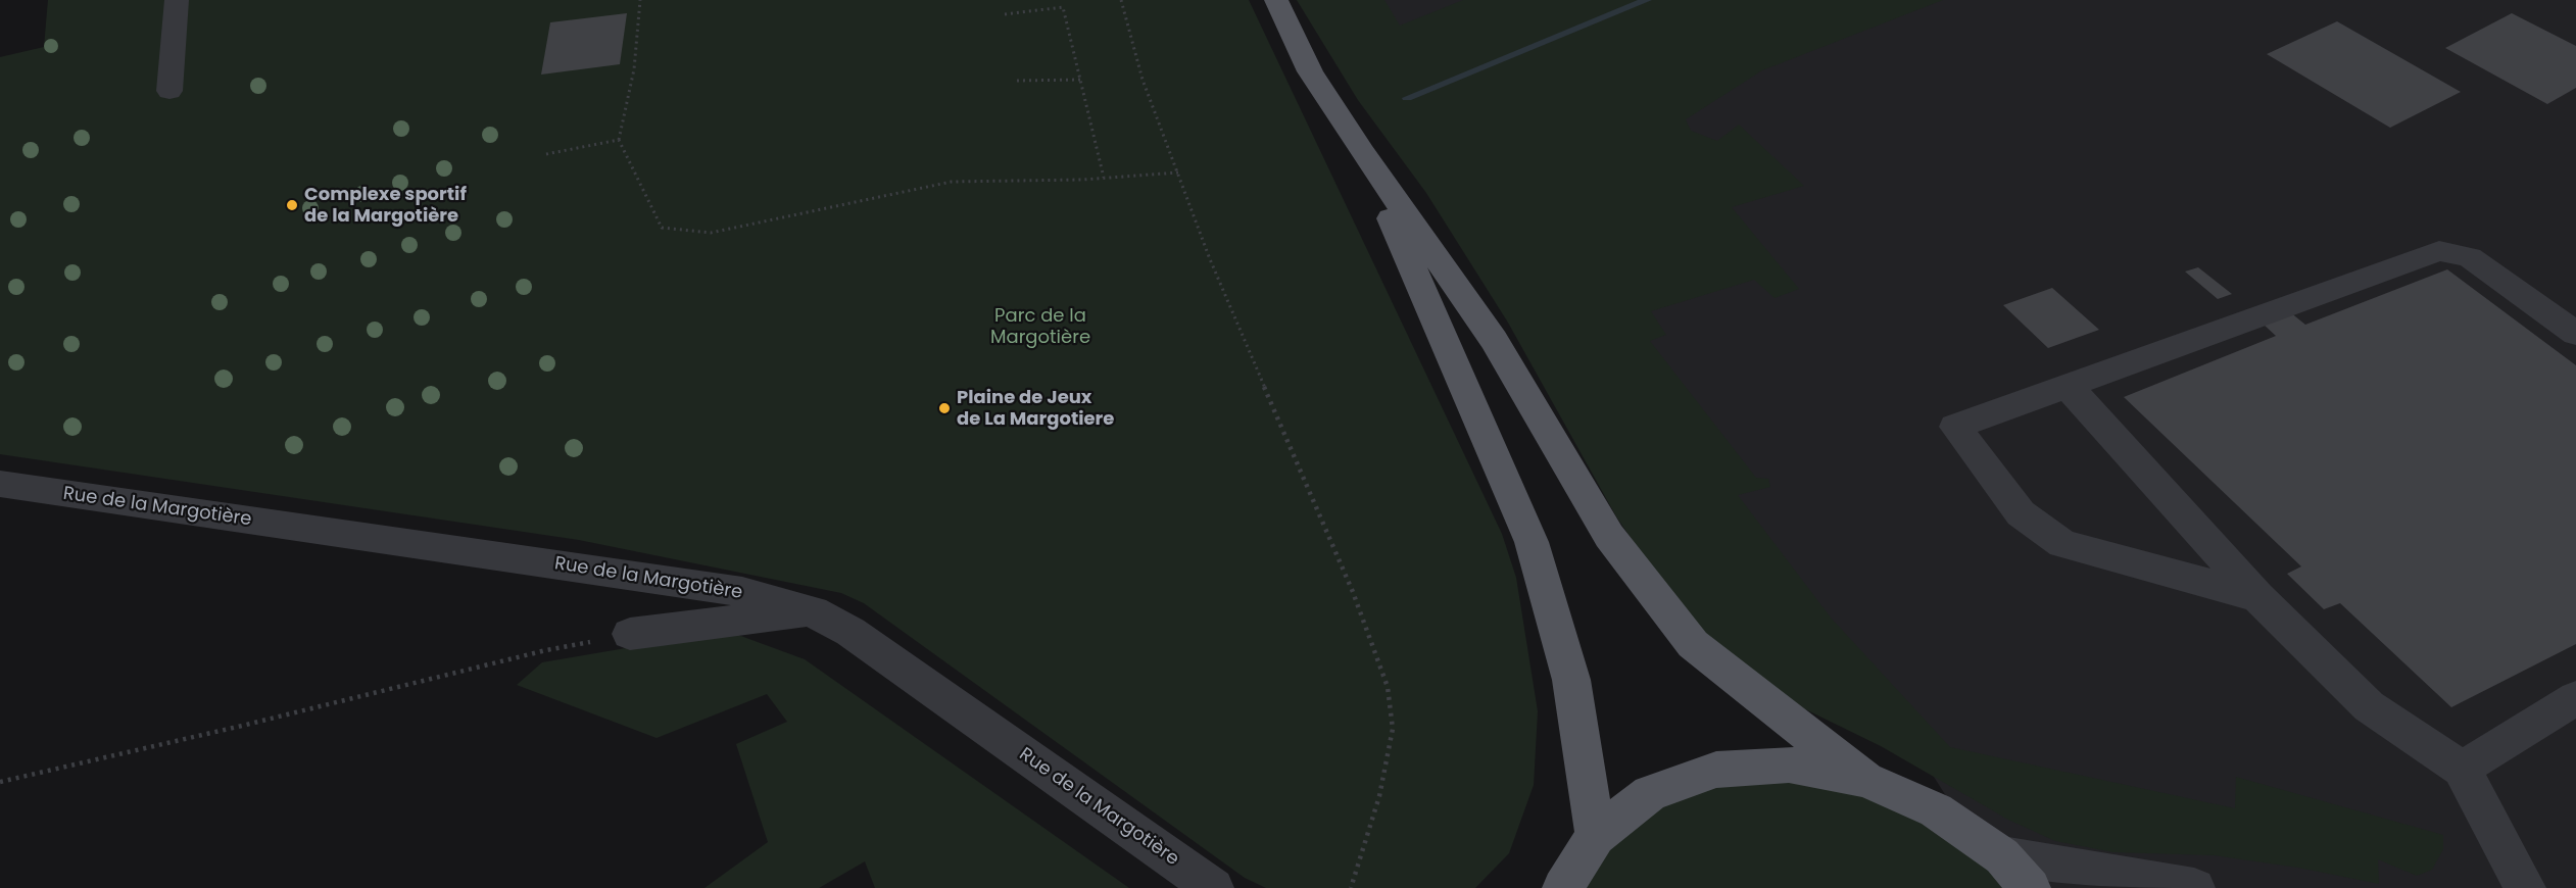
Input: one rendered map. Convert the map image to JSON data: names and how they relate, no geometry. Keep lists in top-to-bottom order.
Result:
{
  "streets": {
    "street": ["Rue de la Margotière"]
  },
  "parks": ["Parc de la Margotière"],
  "places": ["Complexe sportif de la Margotière", "Plaine de Jeux de La Margotiere"]
}
